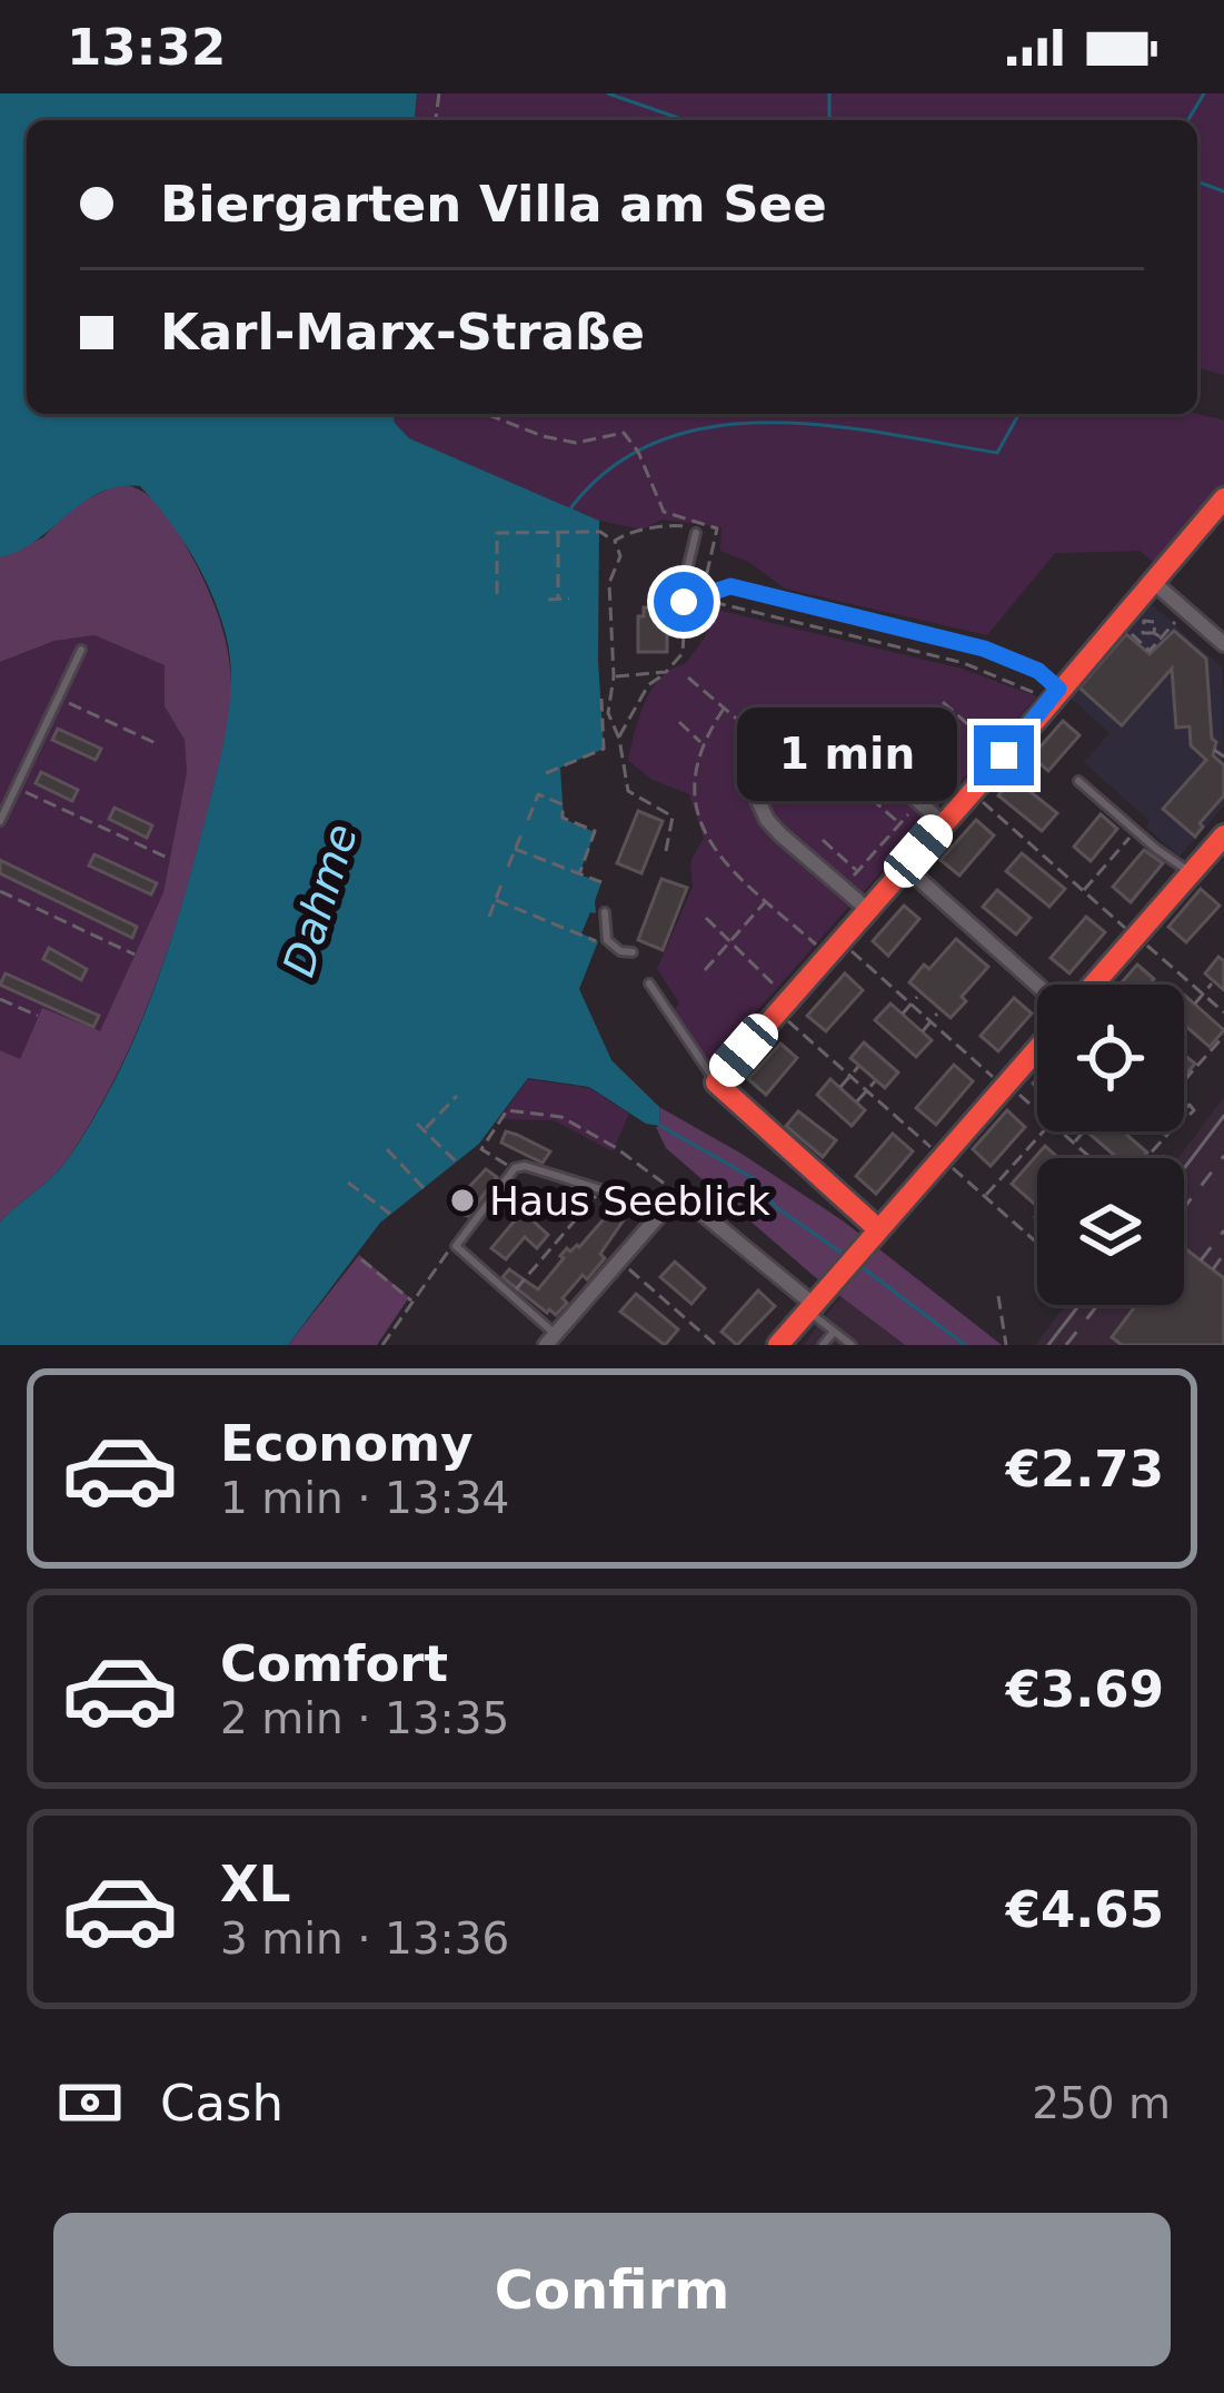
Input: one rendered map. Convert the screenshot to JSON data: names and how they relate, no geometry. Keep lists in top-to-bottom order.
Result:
{
  "water": ["Dahme"],
  "places": ["Haus Seeblick"],
  "page": {
    "status": "13:32",
    "banner": ["Biergarten Villa am See", "Karl-Marx-Straße"],
    "bubble": "1 min",
    "list": [
      {
        "name": "Economy",
        "note": "1 min · 13:34",
        "value": "€2.73"
      },
      {
        "name": "Comfort",
        "note": "2 min · 13:35",
        "value": "€3.69"
      },
      {
        "name": "XL",
        "note": "3 min · 13:36",
        "value": "€4.65"
      }
    ],
    "pay": ["Cash", "250 m"],
    "buttons": "Confirm"
  }
}
